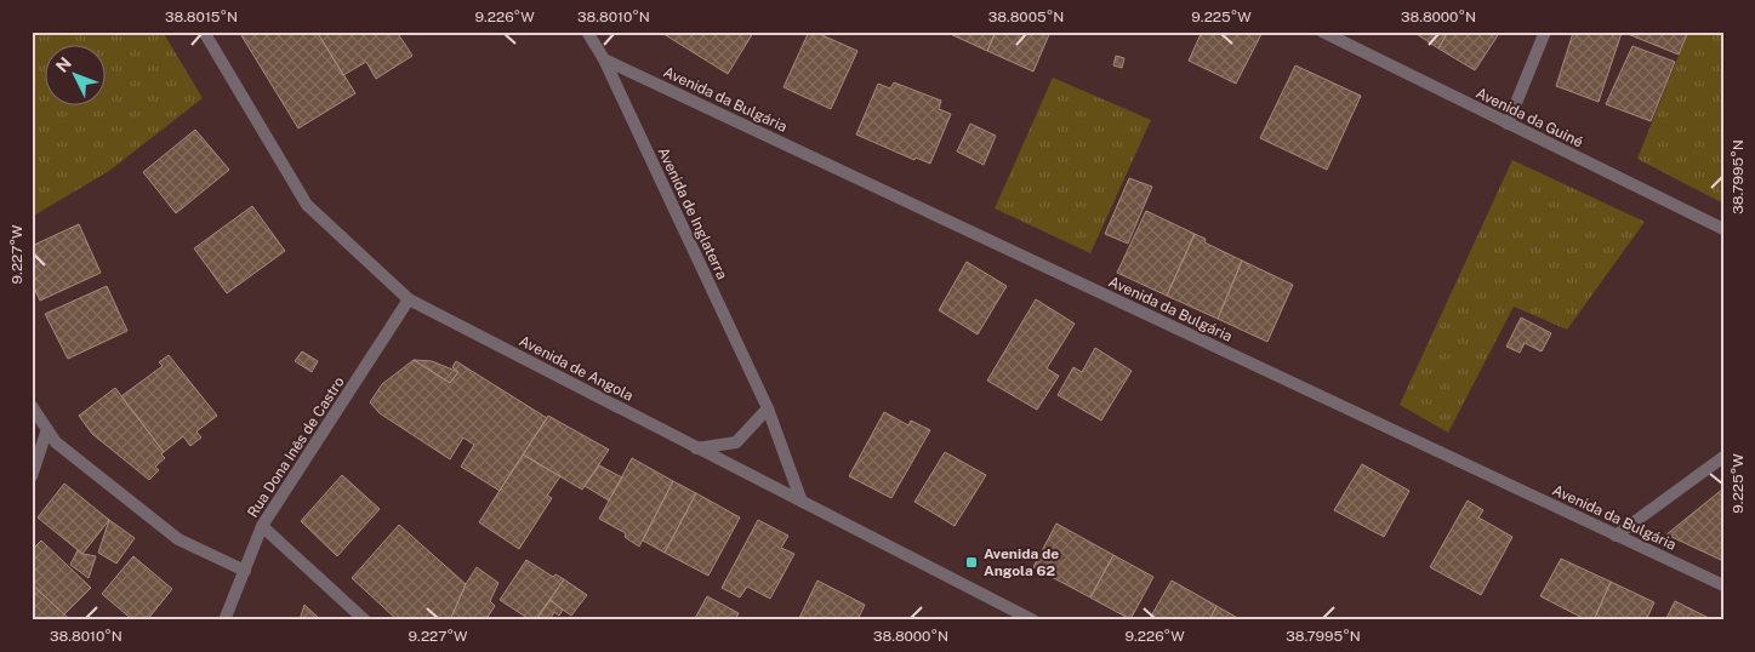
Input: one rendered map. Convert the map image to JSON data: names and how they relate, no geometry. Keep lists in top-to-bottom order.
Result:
{
  "streets": {
    "street": [
      "Avenida da Bulgária",
      "Avenida da Guiné",
      "Avenida de Inglaterra",
      "Avenida de Angola",
      "Rua Dona Inês de Castro"
    ]
  },
  "crossings": [
    ["Avenida da Bulgária", "Avenida de Inglaterra"],
    ["Avenida de Inglaterra", "Avenida de Angola"],
    ["Avenida de Angola", "Rua Dona Inês de Castro"]
  ],
  "places": {
    "transit": ["Avenida de Angola 62"]
  },
  "north": "top left",
  "coordinates": [
    "38.8015°N",
    "9.226°W",
    "38.8010°N",
    "38.8005°N",
    "9.225°W",
    "38.8000°N",
    "38.7995°N",
    "9.227°W"
  ]
}
